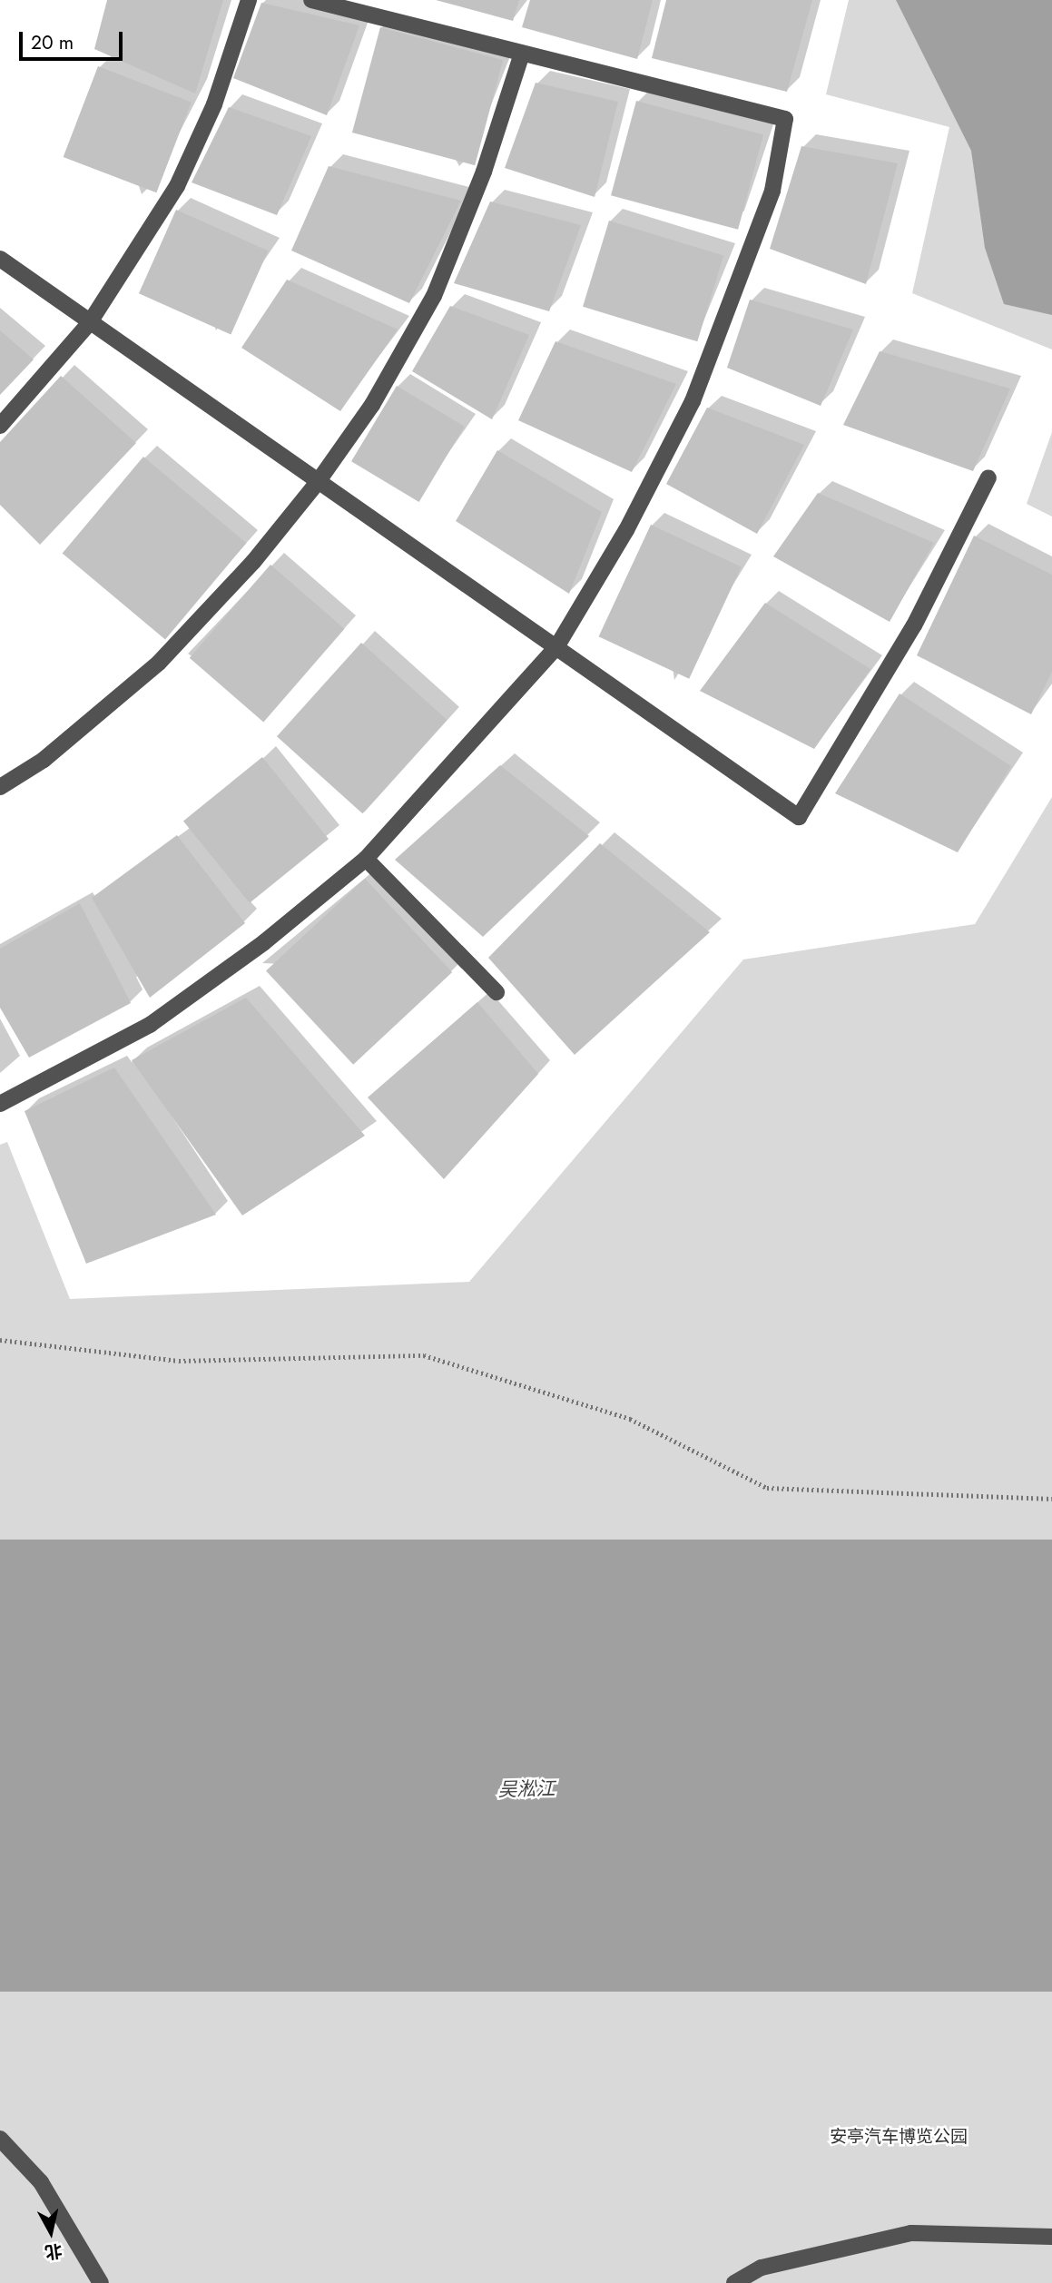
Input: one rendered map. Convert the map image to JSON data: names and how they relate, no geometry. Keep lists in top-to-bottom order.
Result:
{
  "water": ["吴淞江"],
  "parks": ["安亭汽车博览公园"],
  "scale_bar": "20 m",
  "north": "bottom"
}
